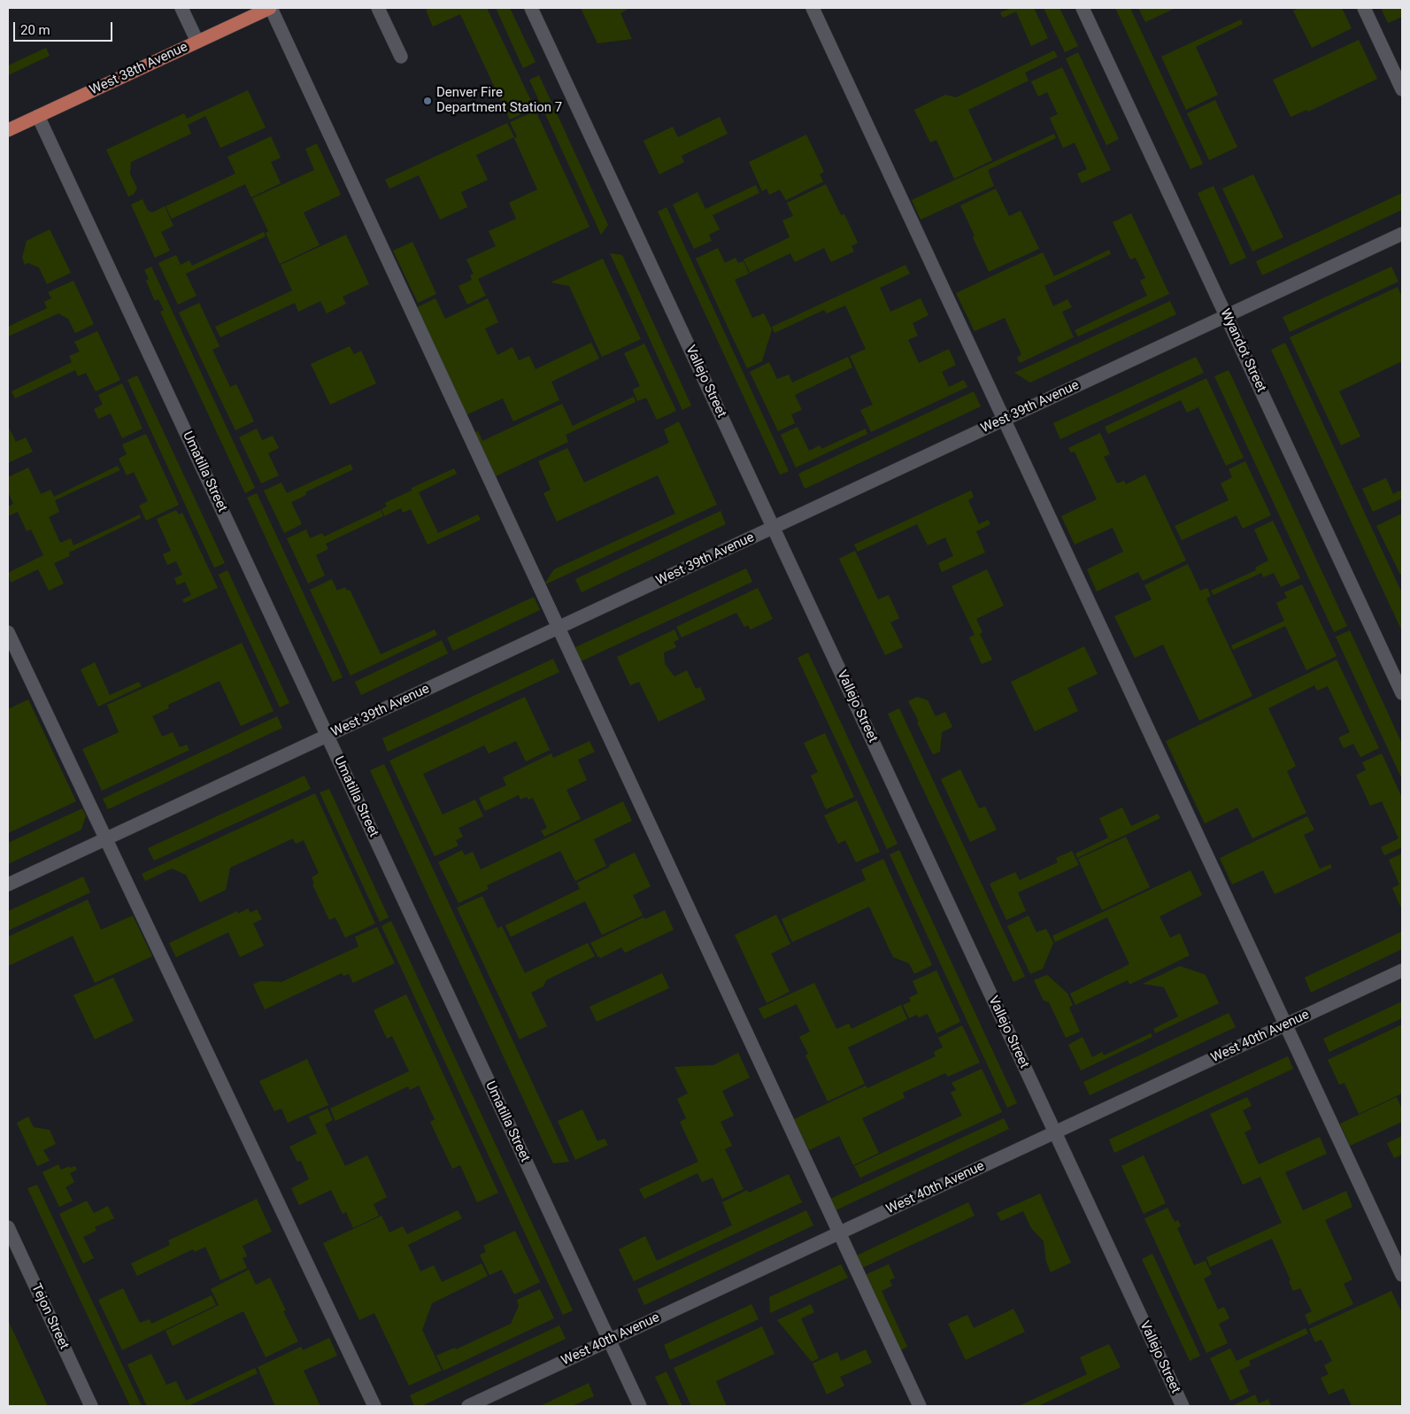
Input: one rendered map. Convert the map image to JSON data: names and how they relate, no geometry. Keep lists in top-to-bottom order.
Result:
{
  "streets": {
    "main road": ["West 38th Avenue"],
    "street": [
      "Wyandot Street",
      "Vallejo Street",
      "West 39th Avenue",
      "Umatilla Street",
      "West 40th Avenue",
      "Tejon Street"
    ]
  },
  "crossings": [
    ["West 38th Avenue", "Umatilla Street"],
    ["Wyandot Street", "West 39th Avenue"],
    ["Vallejo Street", "West 39th Avenue"],
    ["Vallejo Street", "West 40th Avenue"],
    ["West 39th Avenue", "Umatilla Street"],
    ["Umatilla Street", "West 40th Avenue"]
  ],
  "places": ["Denver Fire Department Station 7"],
  "scale_bar": "20 m"
}
